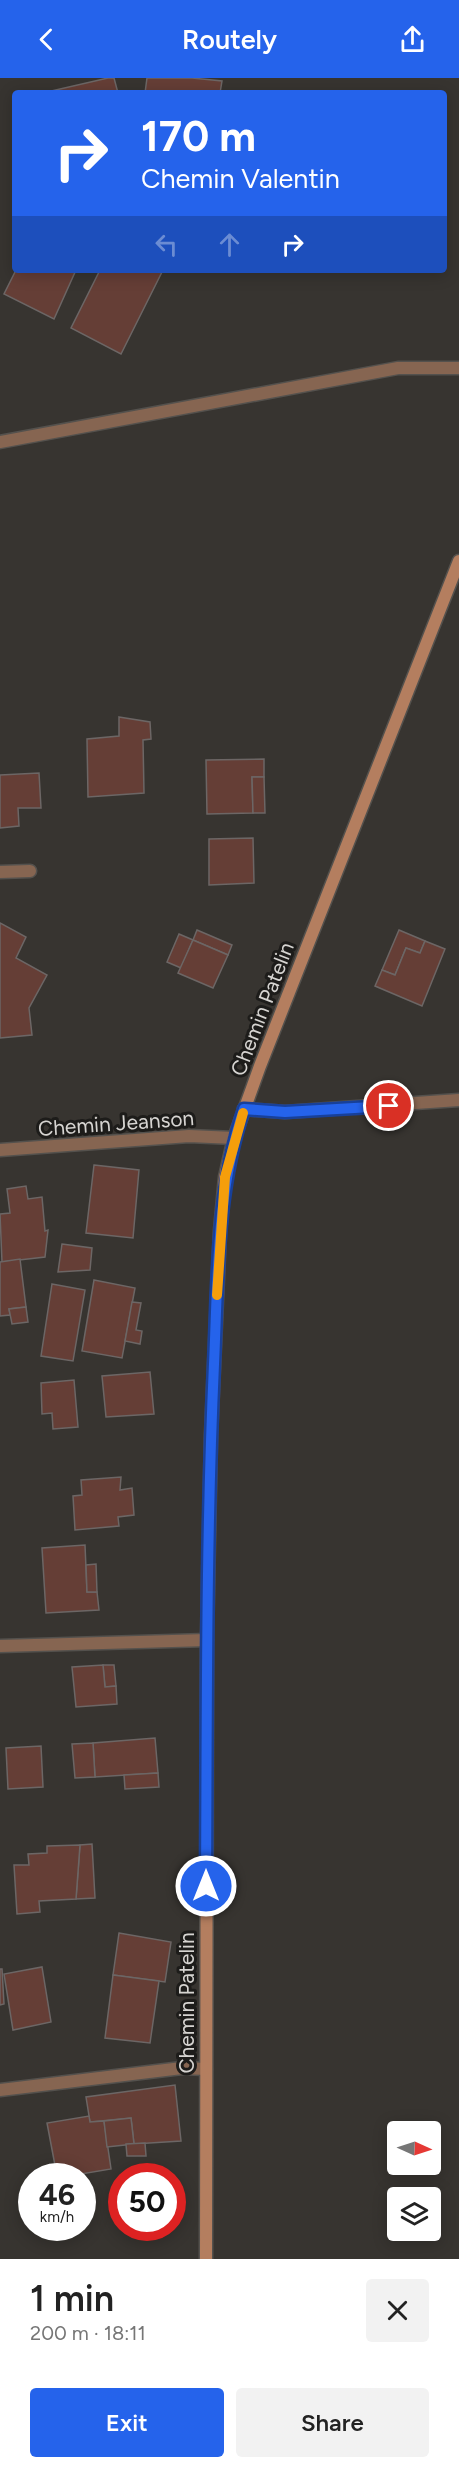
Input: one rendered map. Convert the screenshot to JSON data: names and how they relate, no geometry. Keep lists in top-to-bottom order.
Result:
{
  "streets": {
    "main road": ["Chemin Patelin"],
    "street": ["Chemin Jeanson"]
  },
  "crossings": [
    ["Chemin Patelin", "Chemin Jeanson"]
  ],
  "north": "right",
  "page": {
    "header": "Routely",
    "turn": ["170 m", "Chemin Valentin"],
    "speed": "46 km/h",
    "limit": "50",
    "heading": ["1 min", "200 m · 18:11"],
    "buttons": ["Exit", "Share"]
  }
}
